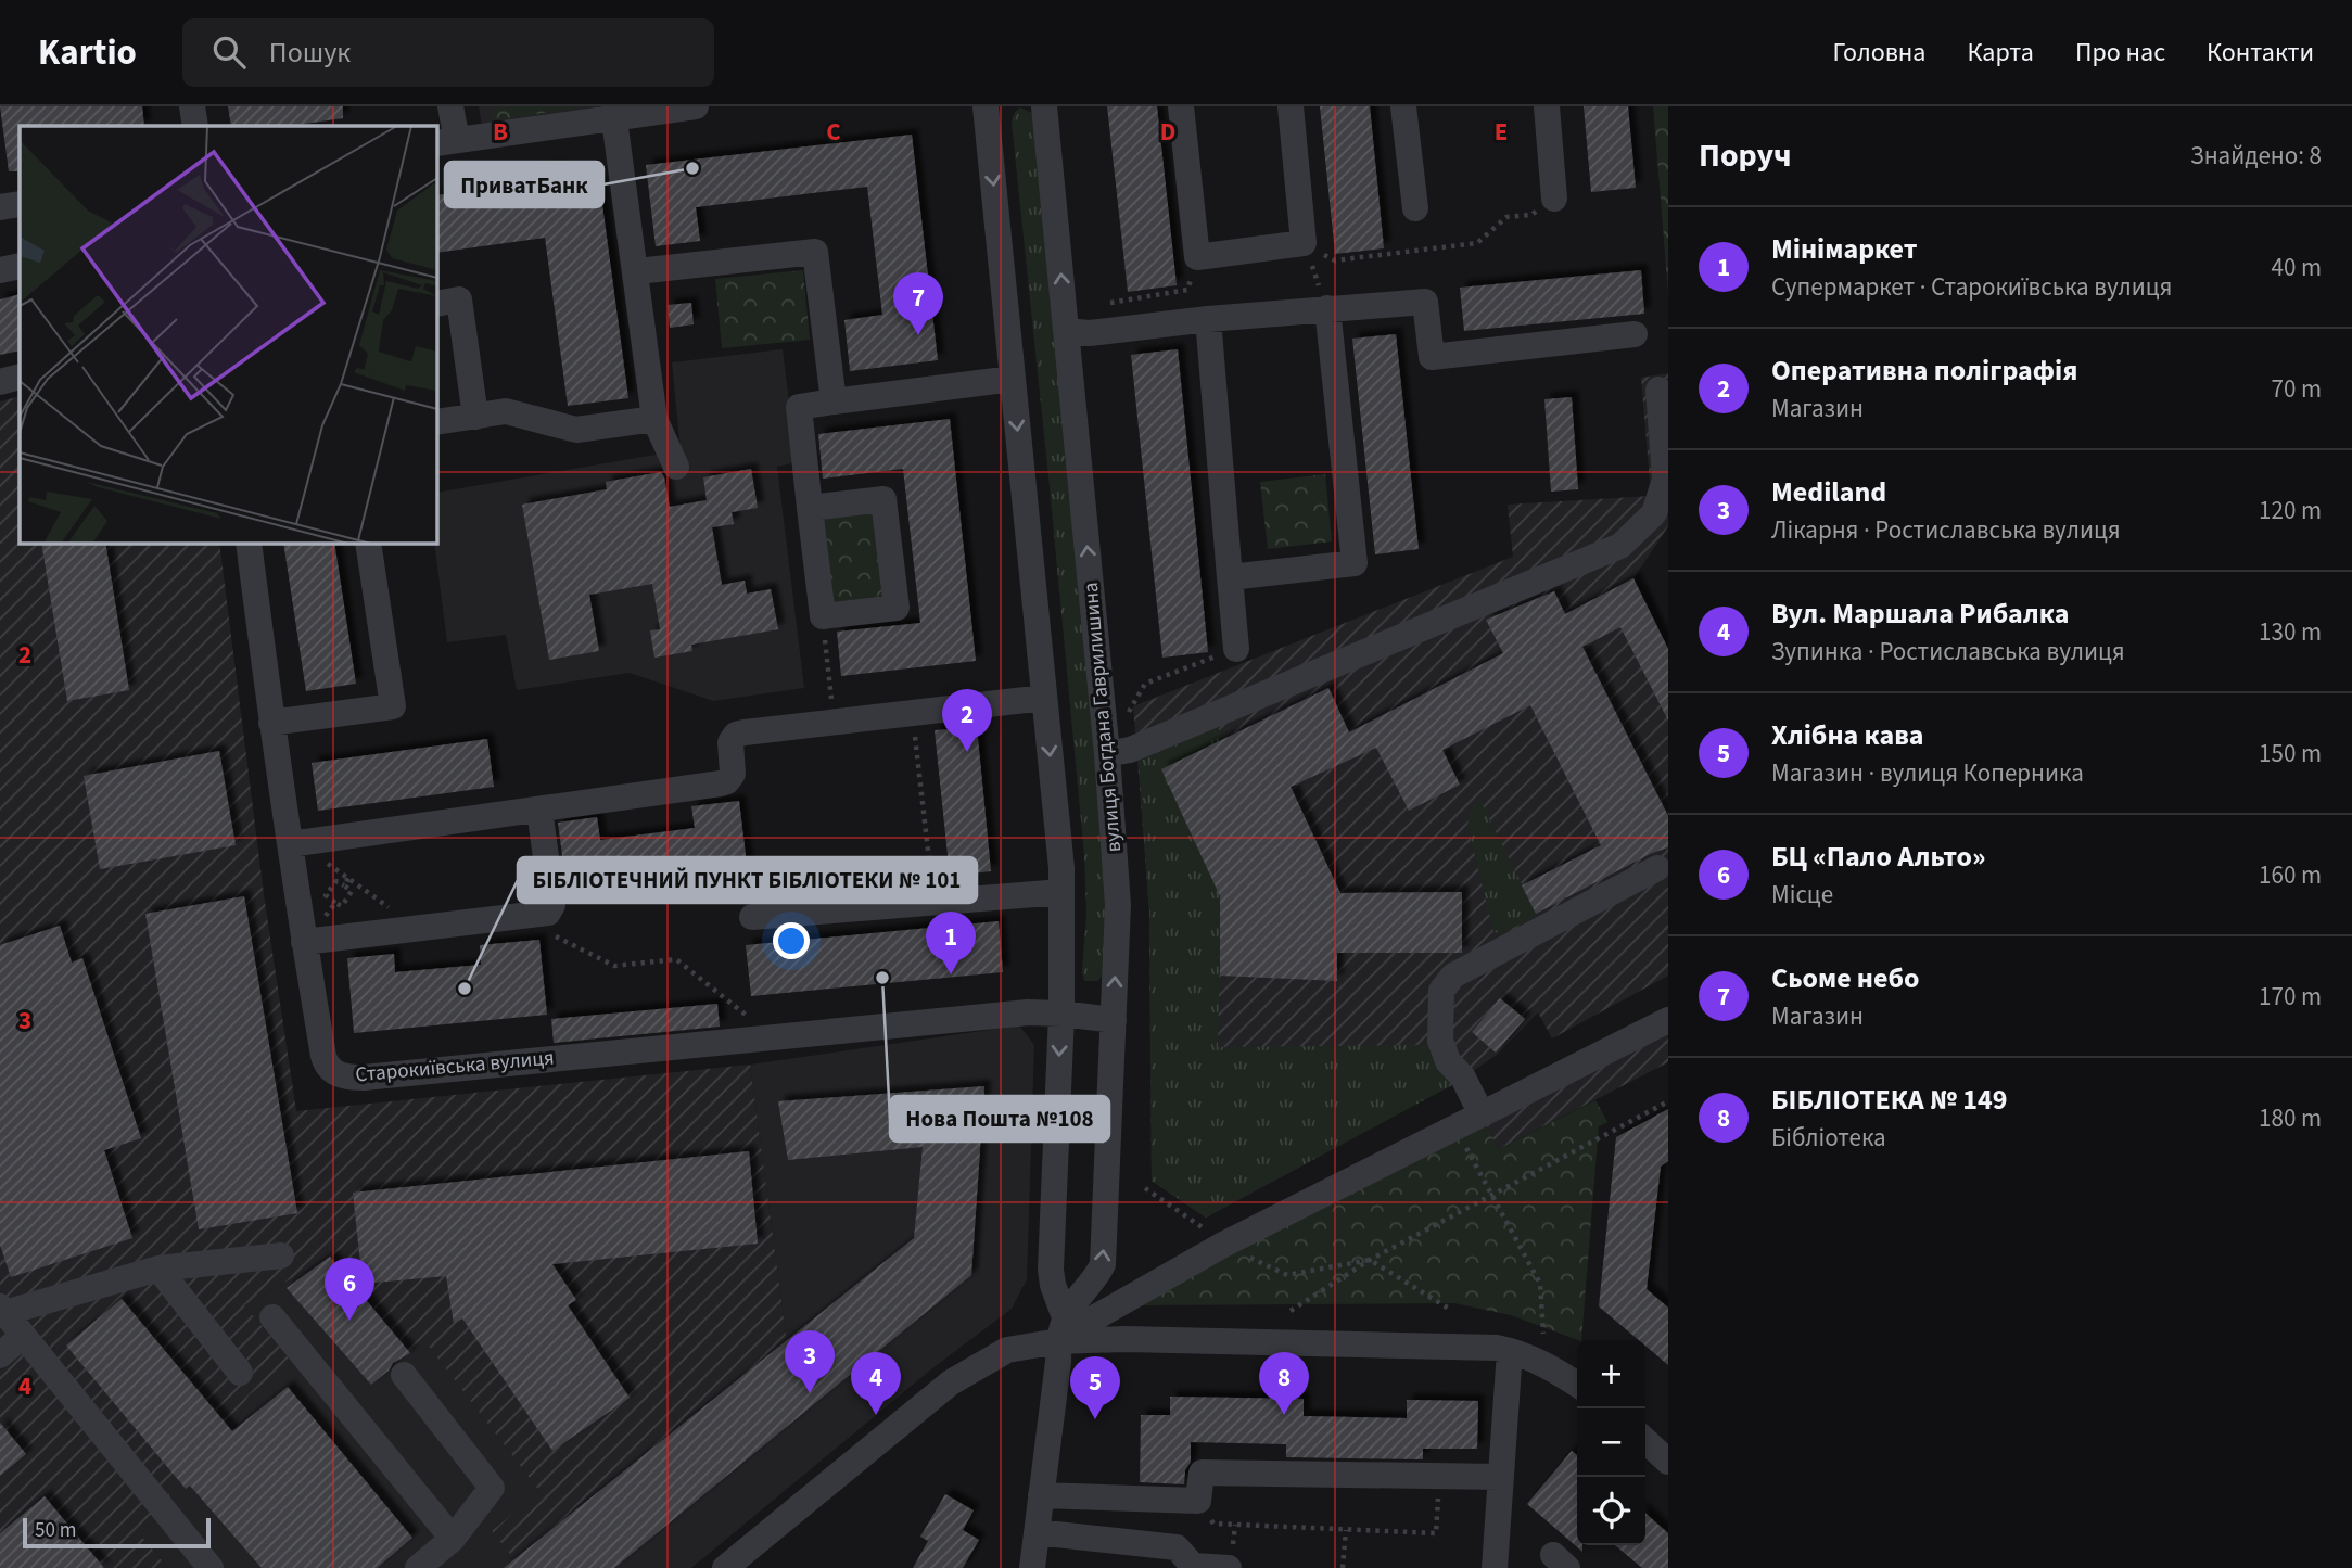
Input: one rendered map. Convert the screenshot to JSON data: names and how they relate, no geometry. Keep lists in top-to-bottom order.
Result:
{
  "streets": {
    "street": ["вулиця Богдана Гаврилишина", "Старокиївська вулиця"]
  },
  "crossings": [
    ["вулиця Богдана Гаврилишина", "Старокиївська вулиця"]
  ],
  "places": ["ПриватБанк", "Нова Пошта №108", "БІБЛІОТЕЧНИЙ ПУНКТ БІБЛІОТЕКИ № 101"],
  "scale_bar": "50 m",
  "page": {
    "header": "Kartio",
    "search": "Пошук",
    "nav": [
      "Головна",
      "Карта",
      "Про нас",
      "Контакти"
    ],
    "heading": ["Поруч", "Знайдено: 8"],
    "list": [
      {
        "mark": "1",
        "name": "Мінімаркет",
        "note": "Супермаркет · Старокиївська вулиця",
        "value": "40 m"
      },
      {
        "mark": "2",
        "name": "Оперативна поліграфія",
        "note": "Магазин",
        "value": "70 m"
      },
      {
        "mark": "3",
        "name": "Mediland",
        "note": "Лікарня · Ростиславська вулиця",
        "value": "120 m"
      },
      {
        "mark": "4",
        "name": "Вул. Маршала Рибалка",
        "note": "Зупинка · Ростиславська вулиця",
        "value": "130 m"
      },
      {
        "mark": "5",
        "name": "Хлібна кава",
        "note": "Магазин · вулиця Коперника",
        "value": "150 m"
      },
      {
        "mark": "6",
        "name": "БЦ «Пало Альто»",
        "note": "Місце",
        "value": "160 m"
      },
      {
        "mark": "7",
        "name": "Сьоме небо",
        "note": "Магазин",
        "value": "170 m"
      },
      {
        "mark": "8",
        "name": "БІБЛІОТЕКА № 149",
        "note": "Бібліотека",
        "value": "180 m"
      }
    ],
    "pins": [
      "7",
      "2",
      "1",
      "6",
      "3",
      "4",
      "8",
      "5"
    ],
    "map_buttons": ["+", "−"],
    "scale": "50 m"
  },
  "grid": {
    "columns": [
      "B",
      "C",
      "D",
      "E"
    ],
    "rows": ["2", "3", "4"]
  }
}
